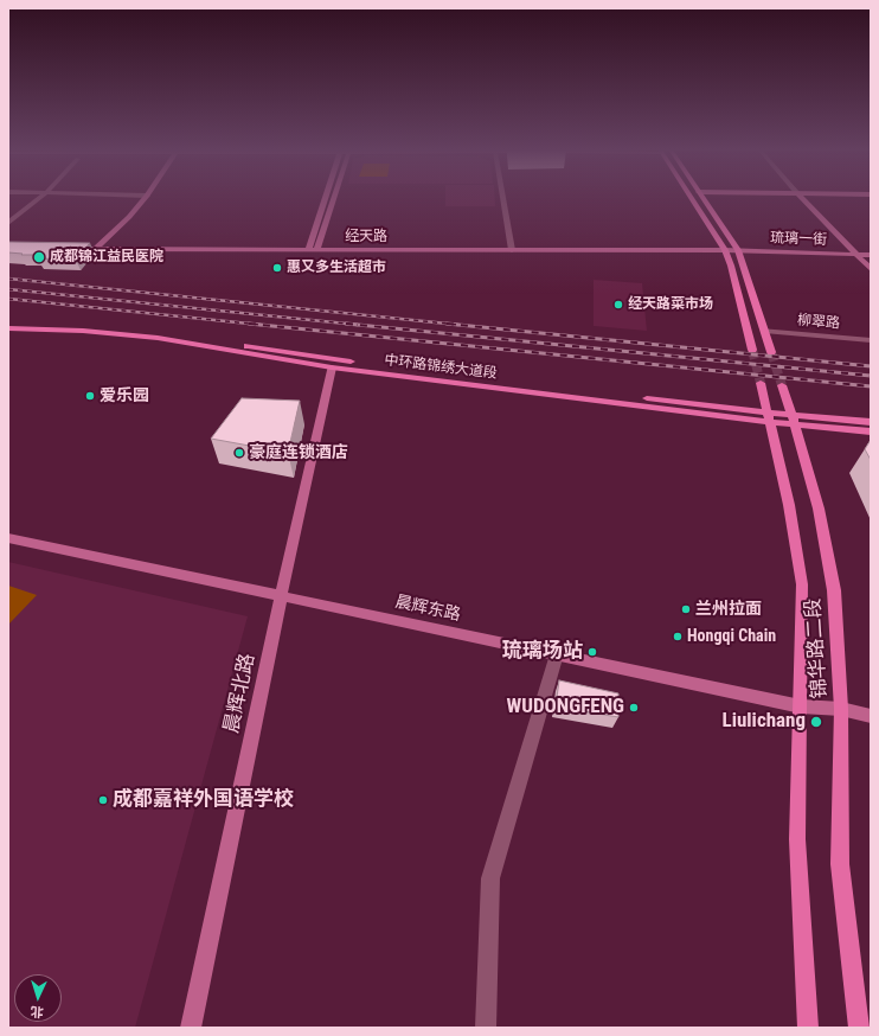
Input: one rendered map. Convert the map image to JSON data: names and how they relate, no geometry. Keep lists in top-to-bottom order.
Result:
{
  "streets": {
    "main road": ["中环路锦绣大道段", "锦华路二段"],
    "street": [
      "经天路",
      "琉璃一街",
      "柳翠路",
      "晨辉东路",
      "晨辉北路"
    ]
  },
  "crossings": [
    ["经天路", "琉璃一街"],
    ["中环路锦绣大道段", "锦华路二段"],
    ["中环路锦绣大道段", "晨辉北路"],
    ["晨辉东路", "锦华路二段"],
    ["晨辉东路", "晨辉北路"]
  ],
  "places": [
    "成都锦江益民医院",
    "惠又多生活超市",
    "经天路菜市场",
    "爱乐园",
    "豪庭连锁酒店",
    "兰州拉面",
    "Hongqi Chain",
    "琉璃场站",
    "WUDONGFENG",
    "Liulichang",
    "成都嘉祥外国语学校"
  ],
  "north": "bottom"
}
